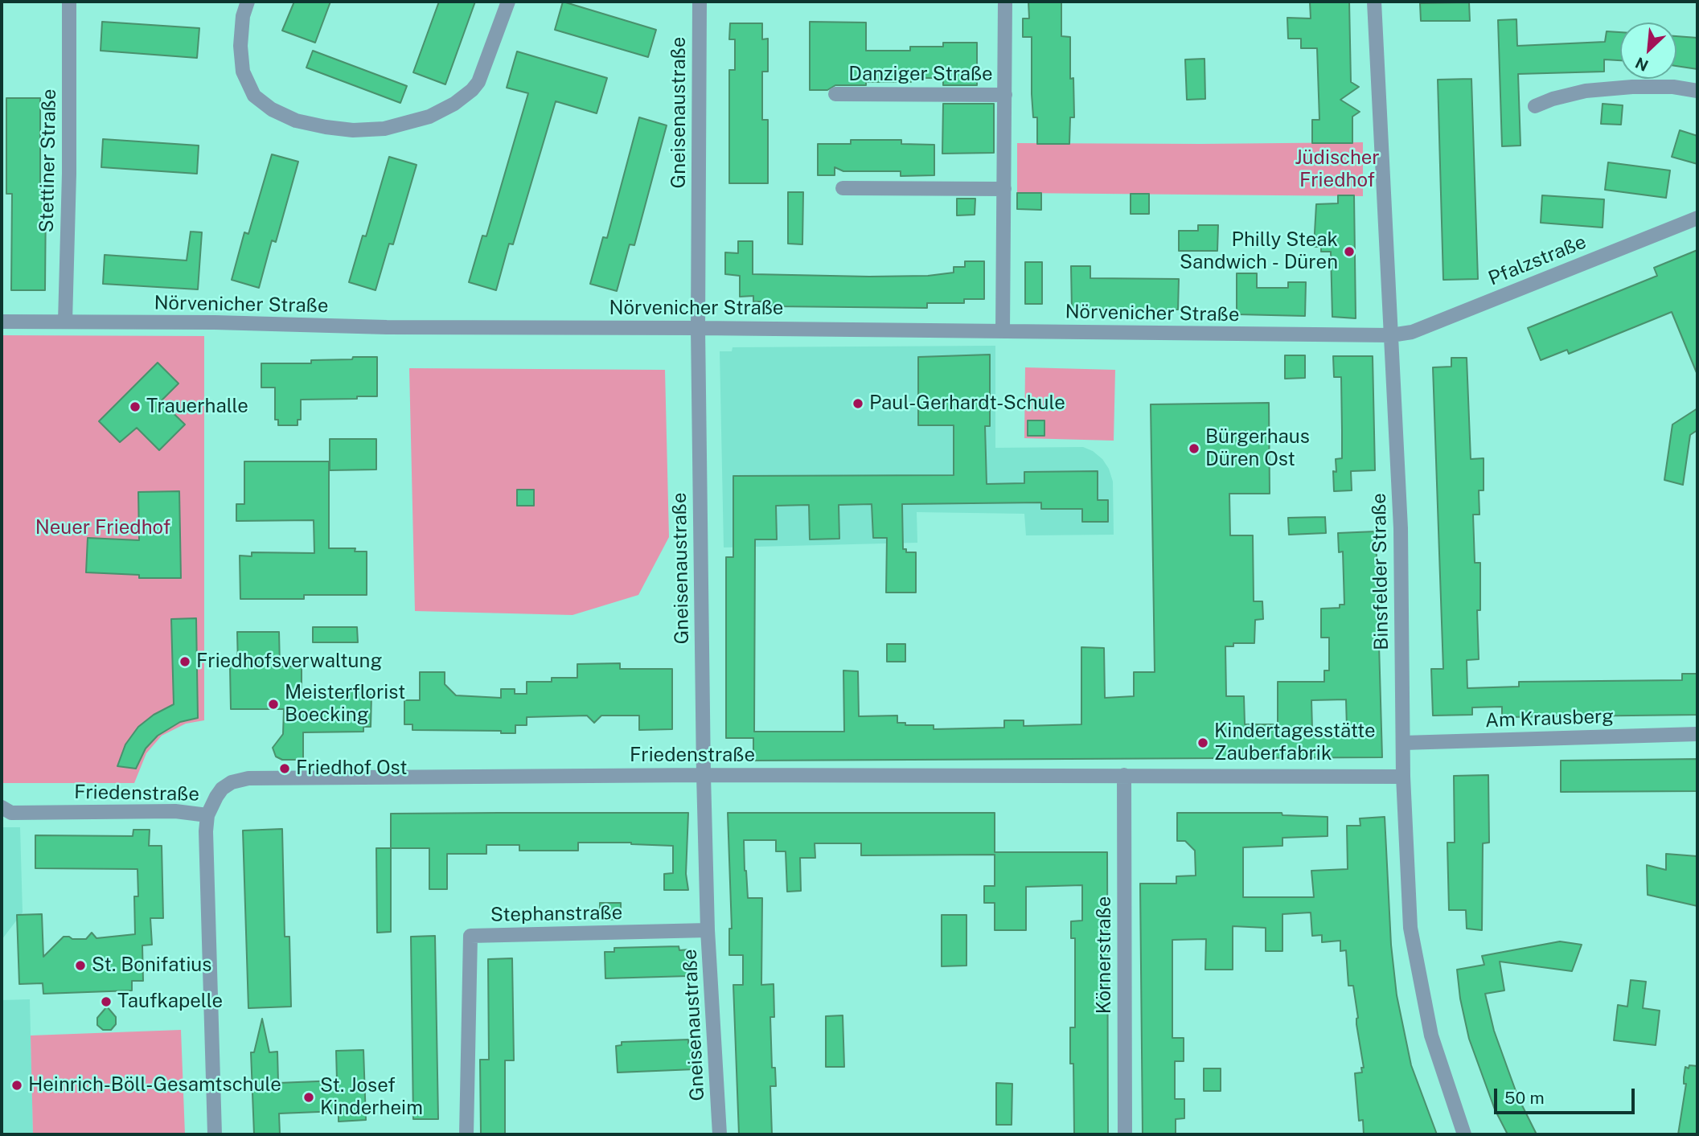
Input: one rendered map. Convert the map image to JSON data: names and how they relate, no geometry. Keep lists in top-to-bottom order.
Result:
{
  "streets": {
    "street": [
      "Danziger Straße",
      "Gneisenaustraße",
      "Stettiner Straße",
      "Pfalzstraße",
      "Nörvenicher Straße",
      "Binsfelder Straße",
      "Am Krausberg",
      "Friedenstraße",
      "Stephanstraße",
      "Körnerstraße"
    ]
  },
  "crossings": [
    ["Danziger Straße", "Nörvenicher Straße"],
    ["Gneisenaustraße", "Nörvenicher Straße"],
    ["Gneisenaustraße", "Friedenstraße"],
    ["Gneisenaustraße", "Stephanstraße"],
    ["Stettiner Straße", "Nörvenicher Straße"],
    ["Pfalzstraße", "Nörvenicher Straße"],
    ["Pfalzstraße", "Binsfelder Straße"],
    ["Nörvenicher Straße", "Binsfelder Straße"],
    ["Binsfelder Straße", "Am Krausberg"],
    ["Binsfelder Straße", "Friedenstraße"],
    ["Friedenstraße", "Körnerstraße"]
  ],
  "parks": ["Jüdischer Friedhof", "Neuer Friedhof"],
  "places": [
    "Philly Steak Sandwich - Düren",
    "Paul-Gerhardt-Schule",
    "Trauerhalle",
    "Bürgerhaus Düren Ost",
    "Friedhofsverwaltung",
    "Meisterflorist Boecking",
    "Kindertagesstätte Zauberfabrik",
    "Friedhof Ost",
    "St. Bonifatius",
    "Taufkapelle",
    "Heinrich-Böll-Gesamtschule",
    "St. Josef Kinderheim"
  ],
  "scale_bar": "50 m",
  "north": "bottom left"
}
